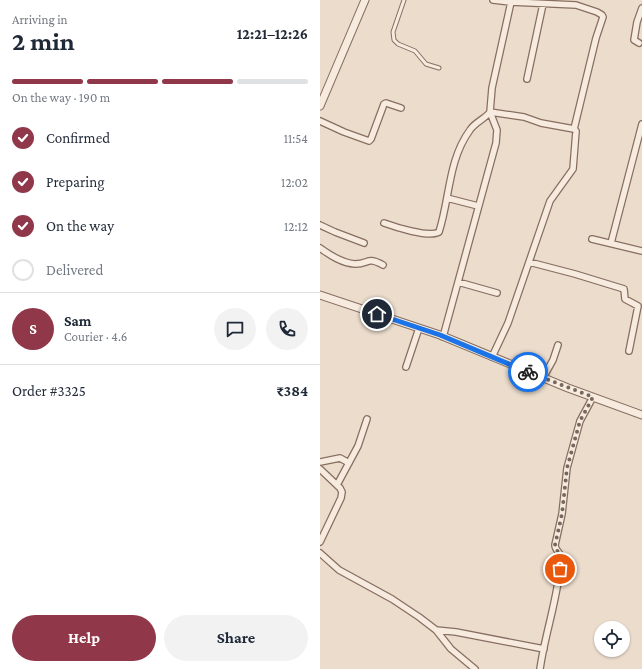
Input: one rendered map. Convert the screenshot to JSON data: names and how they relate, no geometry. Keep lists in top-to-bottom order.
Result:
{
  "page": {
    "heading": ["2 min", "Arriving in", "12:21–12:26"],
    "panel": [
      "Sam",
      "Courier · 4.6",
      "Order #3325",
      "₹384"
    ],
    "bar": "On the way · 190 m",
    "list": [
      ["Confirmed", "11:54"],
      ["Preparing", "12:02"],
      ["On the way", "12:12"],
      "Delivered"
    ],
    "round": "S",
    "buttons": ["Help", "Share"]
  }
}
